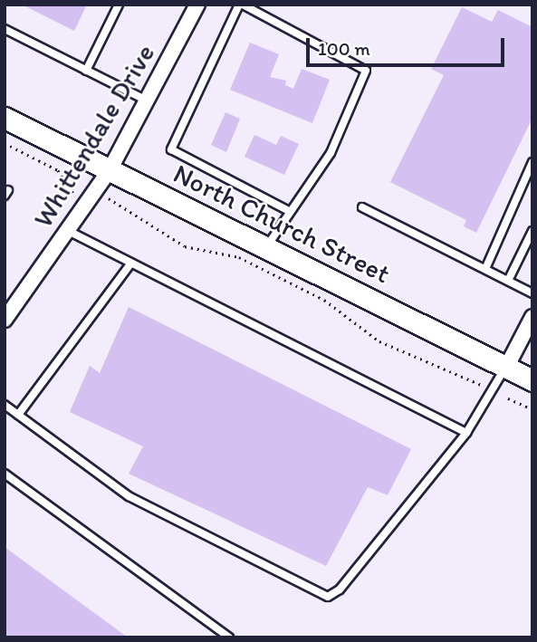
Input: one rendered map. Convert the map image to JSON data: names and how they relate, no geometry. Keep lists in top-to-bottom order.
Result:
{
  "streets": {
    "main road": ["North Church Street"],
    "street": ["Whittendale Drive"]
  },
  "crossings": [
    ["Whittendale Drive", "North Church Street"]
  ],
  "scale_bar": "100 m"
}
